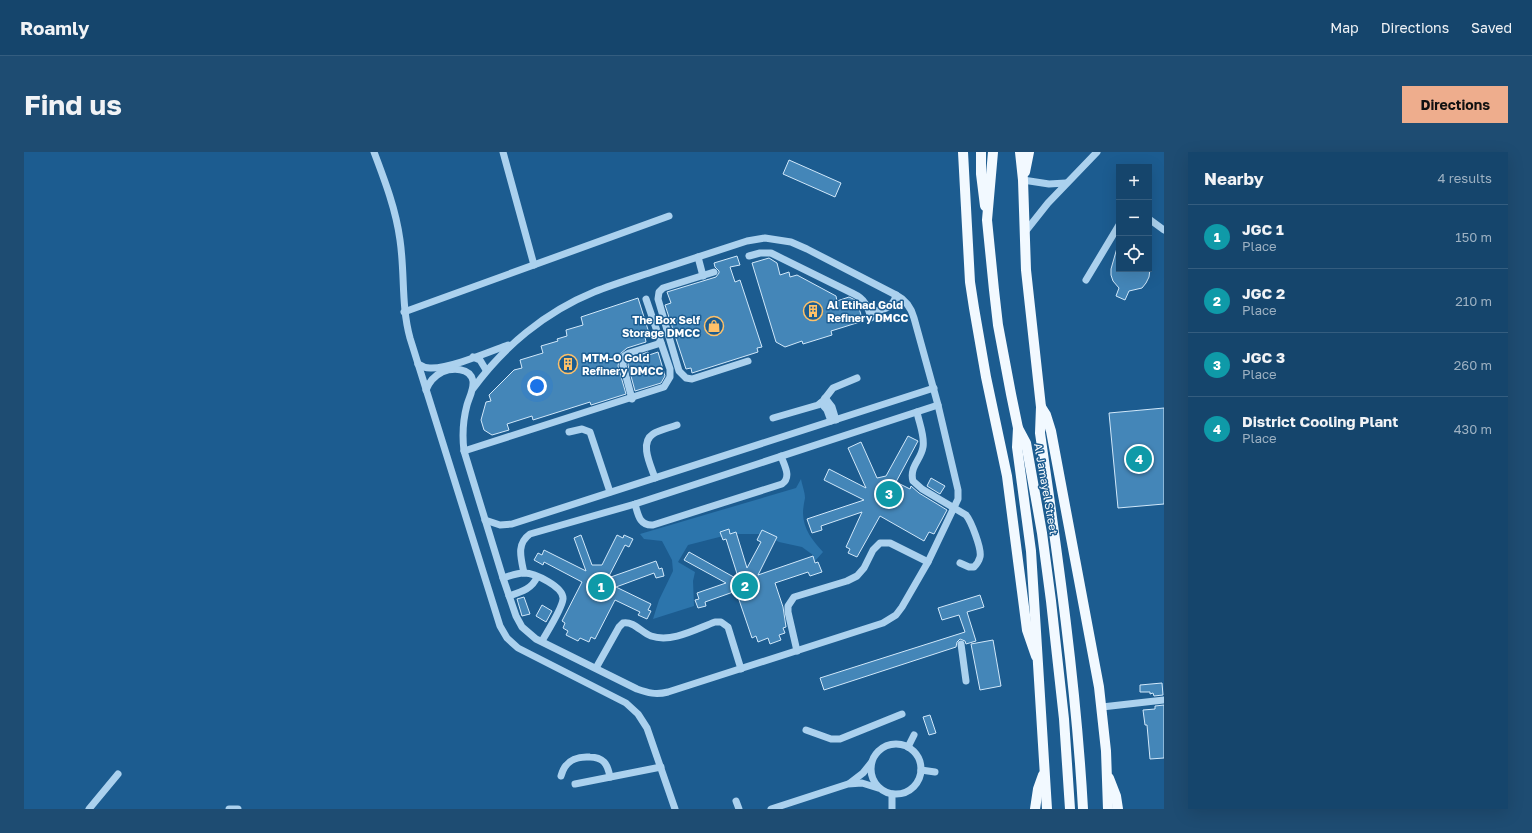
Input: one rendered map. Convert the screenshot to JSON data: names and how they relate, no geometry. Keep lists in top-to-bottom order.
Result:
{
  "streets": {
    "main road": ["Al Jamayel Street"]
  },
  "places": {
    "building": ["Al Etihad Gold Refinery DMCC", "MTM-O Gold Refinery DMCC"],
    "shop": ["The Box Self Storage DMCC"]
  },
  "page": {
    "header": "Roamly",
    "nav": ["Map", "Directions", "Saved"],
    "buttons": "Directions",
    "title": "Find us",
    "heading": ["Nearby", "4 results"],
    "map_buttons": ["+", "−"],
    "list": [
      {
        "mark": "1",
        "name": "JGC 1",
        "note": "Place",
        "value": "150 m"
      },
      {
        "mark": "2",
        "name": "JGC 2",
        "note": "Place",
        "value": "210 m"
      },
      {
        "mark": "3",
        "name": "JGC 3",
        "note": "Place",
        "value": "260 m"
      },
      {
        "mark": "4",
        "name": "District Cooling Plant",
        "note": "Place",
        "value": "430 m"
      }
    ],
    "pins": [
      "4",
      "3",
      "2",
      "1"
    ]
  }
}
